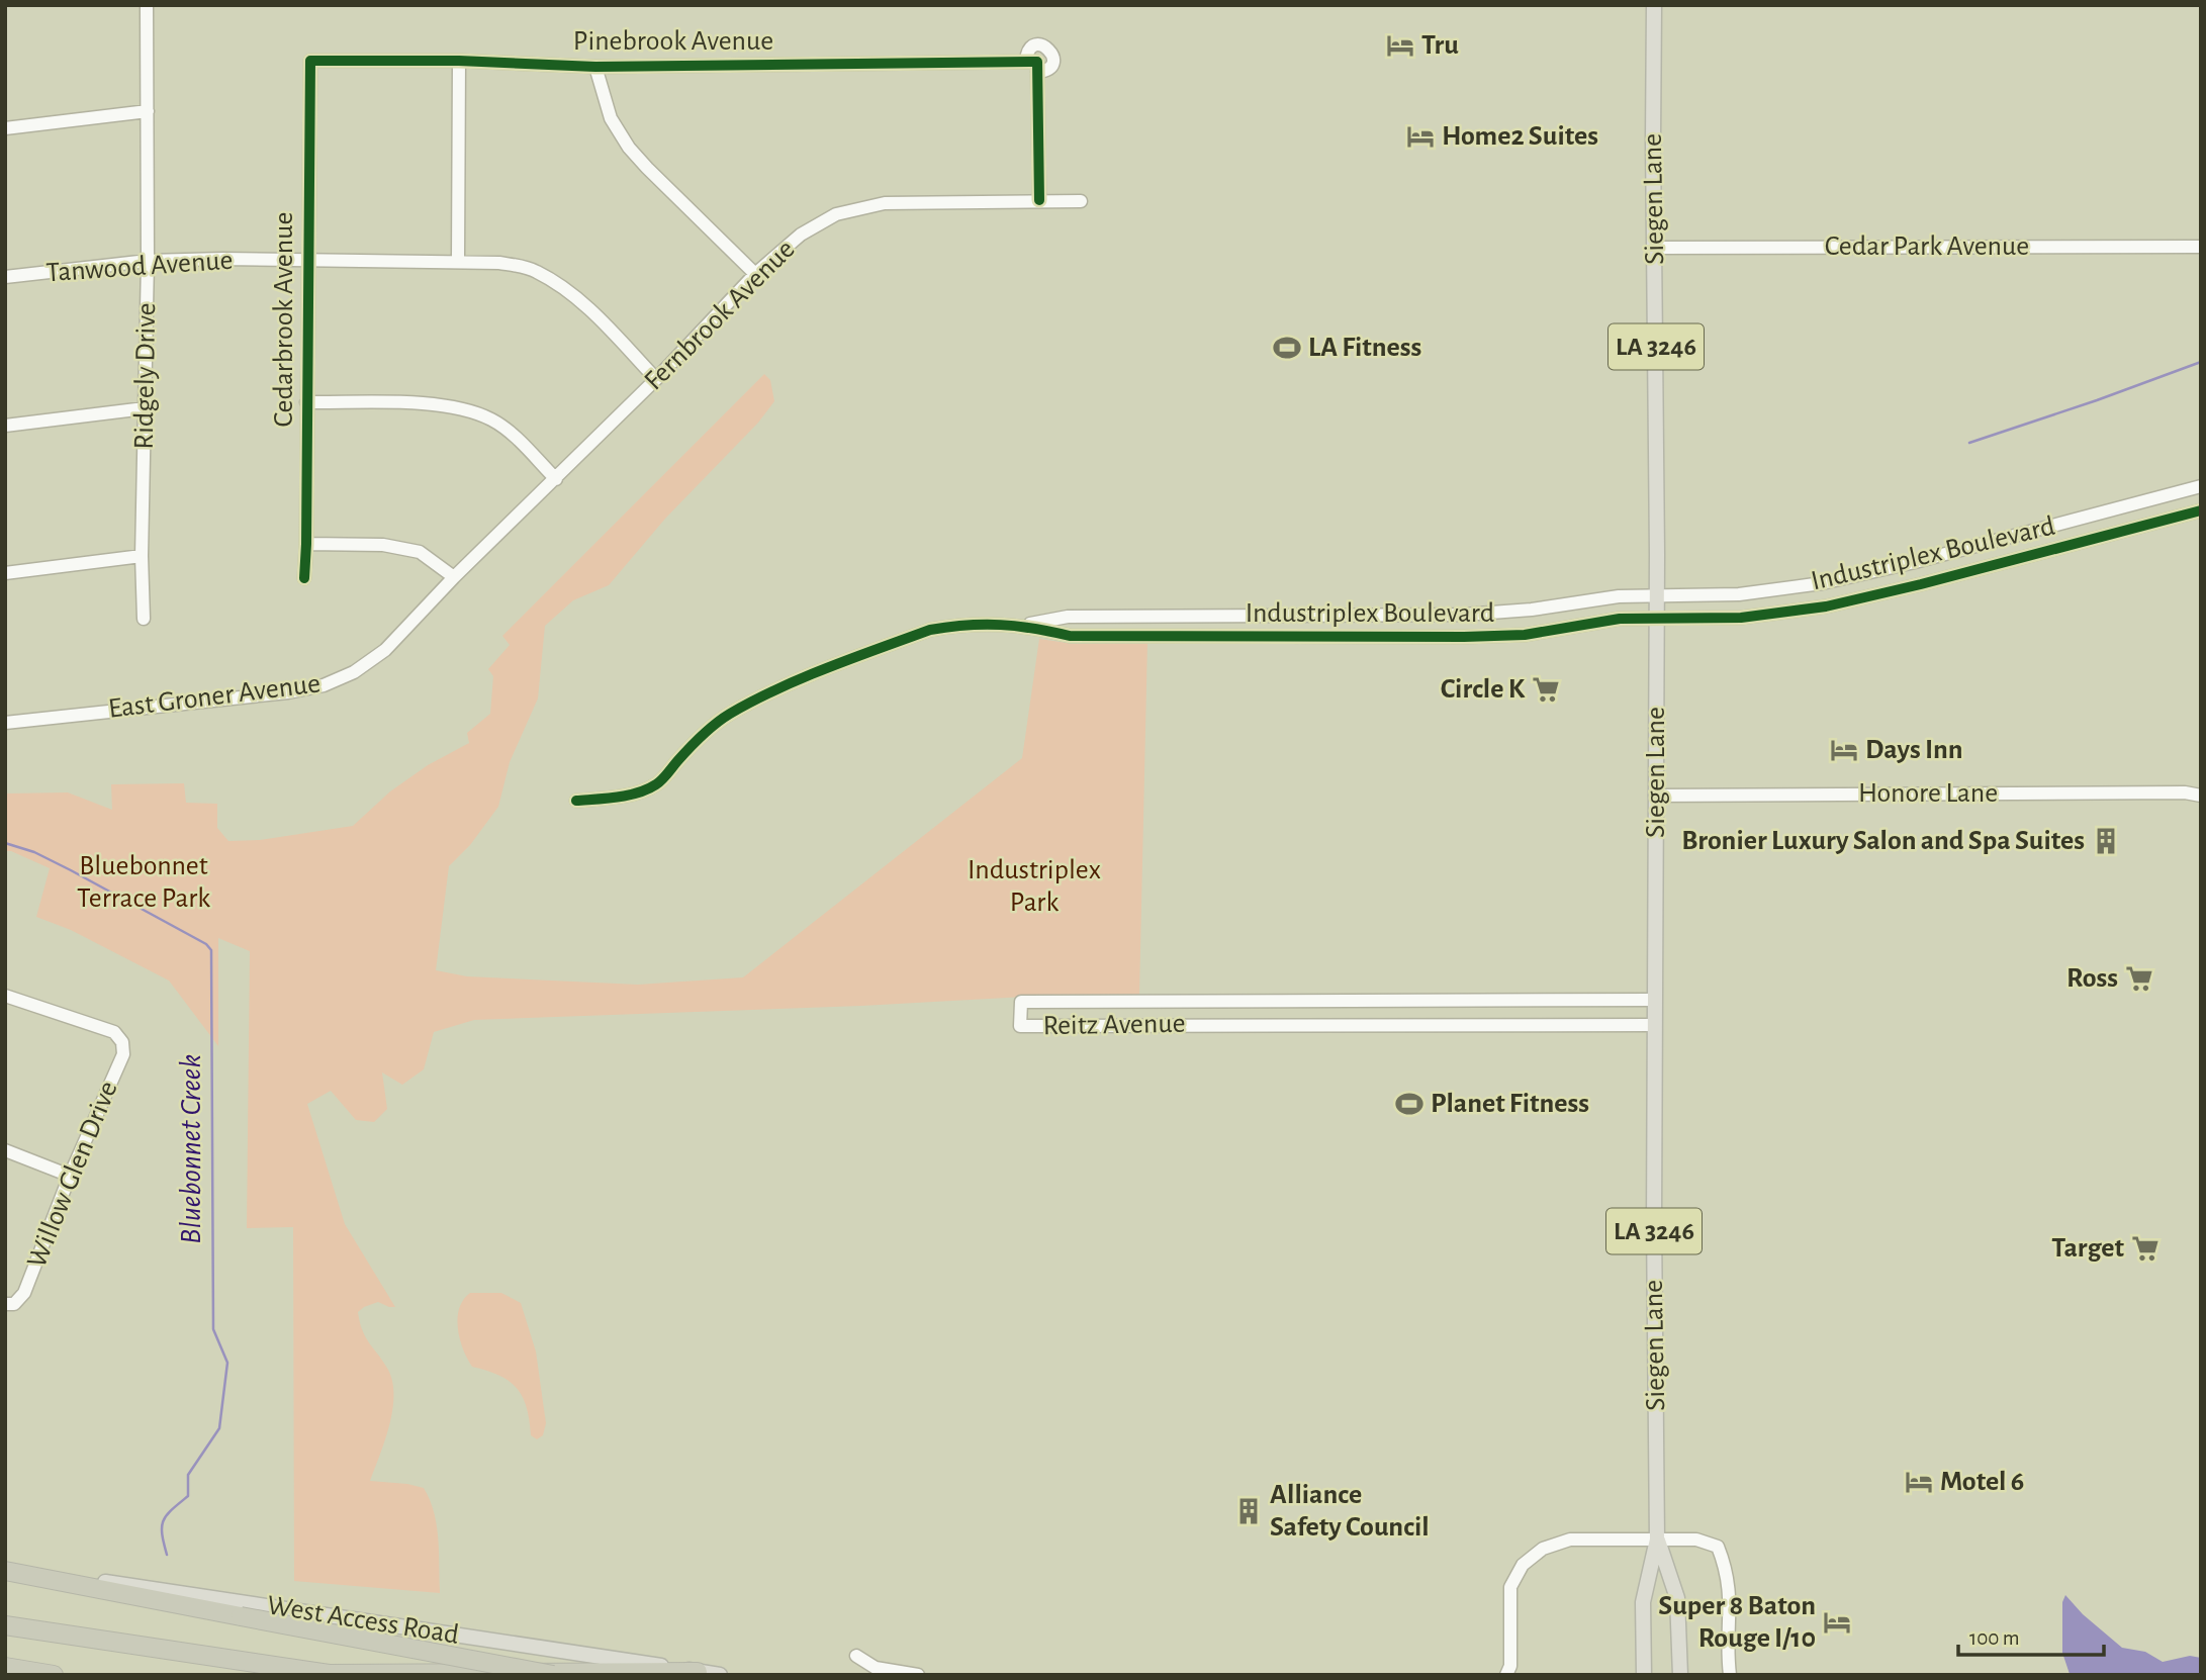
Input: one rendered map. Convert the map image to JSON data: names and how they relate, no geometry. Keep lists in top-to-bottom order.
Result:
{
  "streets": {
    "main road": ["Siegen Lane", "LA 3246", "West Access Road"],
    "street": [
      "Pinebrook Avenue",
      "Cedar Park Avenue",
      "Tanwood Avenue",
      "Fernbrook Avenue",
      "Cedarbrook Avenue",
      "Ridgely Drive",
      "Industriplex Boulevard",
      "East Groner Avenue",
      "Honore Lane",
      "Reitz Avenue",
      "Willow Glen Drive"
    ]
  },
  "crossings": [
    ["Pinebrook Avenue", "Fernbrook Avenue"],
    ["Pinebrook Avenue", "Cedarbrook Avenue"],
    ["Siegen Lane", "Cedar Park Avenue"],
    ["Siegen Lane", "Industriplex Boulevard"],
    ["Siegen Lane", "Honore Lane"],
    ["Siegen Lane", "Reitz Avenue"],
    ["Tanwood Avenue", "Fernbrook Avenue"],
    ["Tanwood Avenue", "Cedarbrook Avenue"],
    ["Tanwood Avenue", "Ridgely Drive"],
    ["Fernbrook Avenue", "East Groner Avenue"]
  ],
  "water": ["Bluebonnet Creek"],
  "parks": ["Bluebonnet Terrace Park", "Industriplex Park"],
  "places": {
    "hotel": [
      "Tru",
      "Home2 Suites",
      "Days Inn",
      "Motel 6",
      "Super 8 Baton Rouge I/10"
    ],
    "sports": ["LA Fitness", "Planet Fitness"],
    "supermarket": ["Circle K", "Ross", "Target"],
    "building": ["Bronier Luxury Salon and Spa Suites", "Alliance Safety Council"]
  },
  "scale_bar": "100 m"
}
